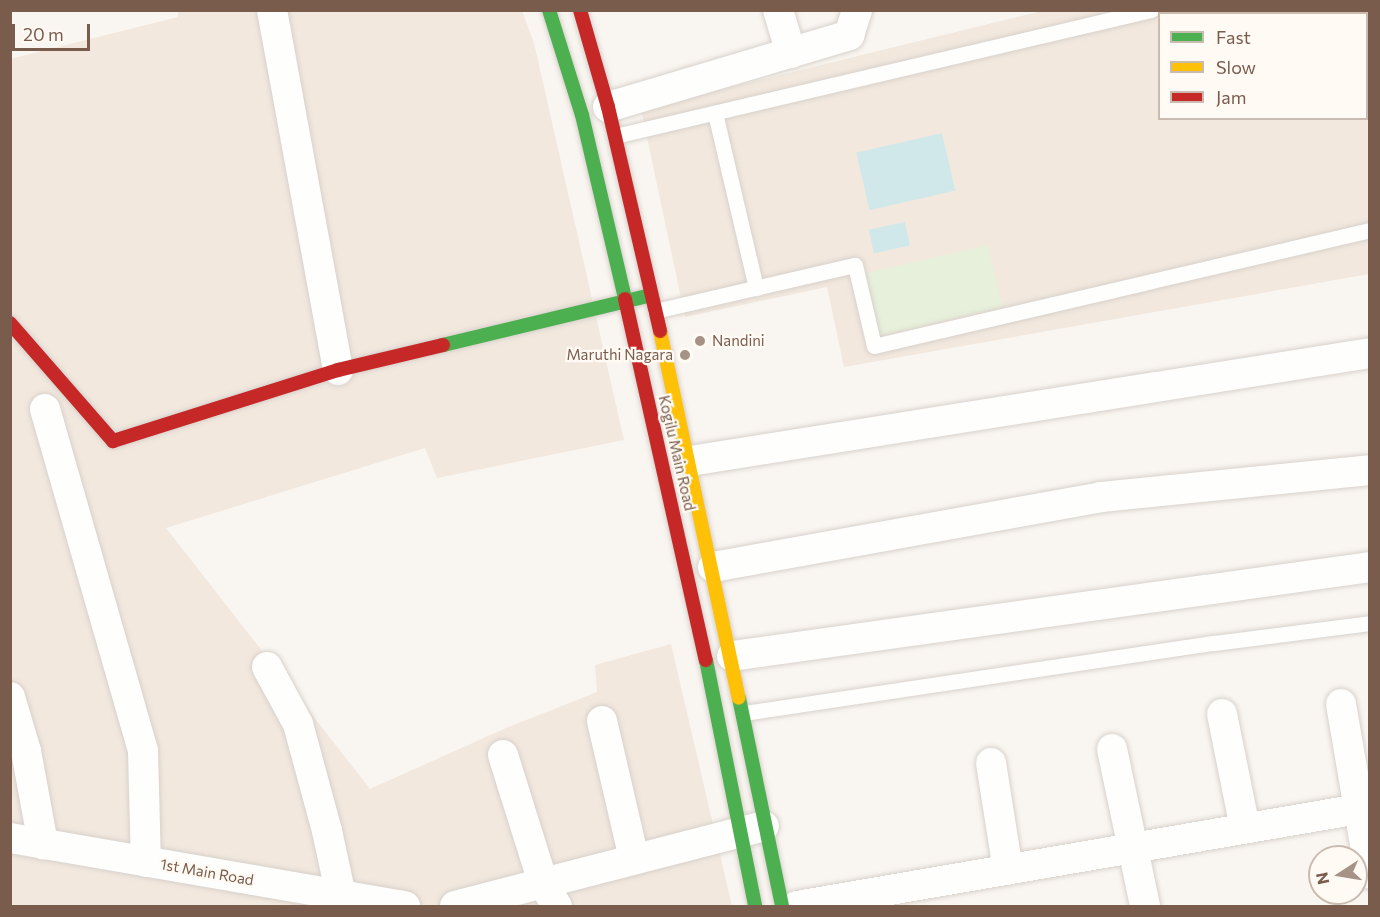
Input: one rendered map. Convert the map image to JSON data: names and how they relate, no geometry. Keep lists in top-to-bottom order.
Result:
{
  "streets": {
    "main road": ["Kogilu Main Road"],
    "street": ["1st Main Road"]
  },
  "places": ["Nandini", "Maruthi Nagara"],
  "legend": ["Fast", "Slow", "Jam"],
  "scale_bar": "20 m",
  "north": "left"
}
